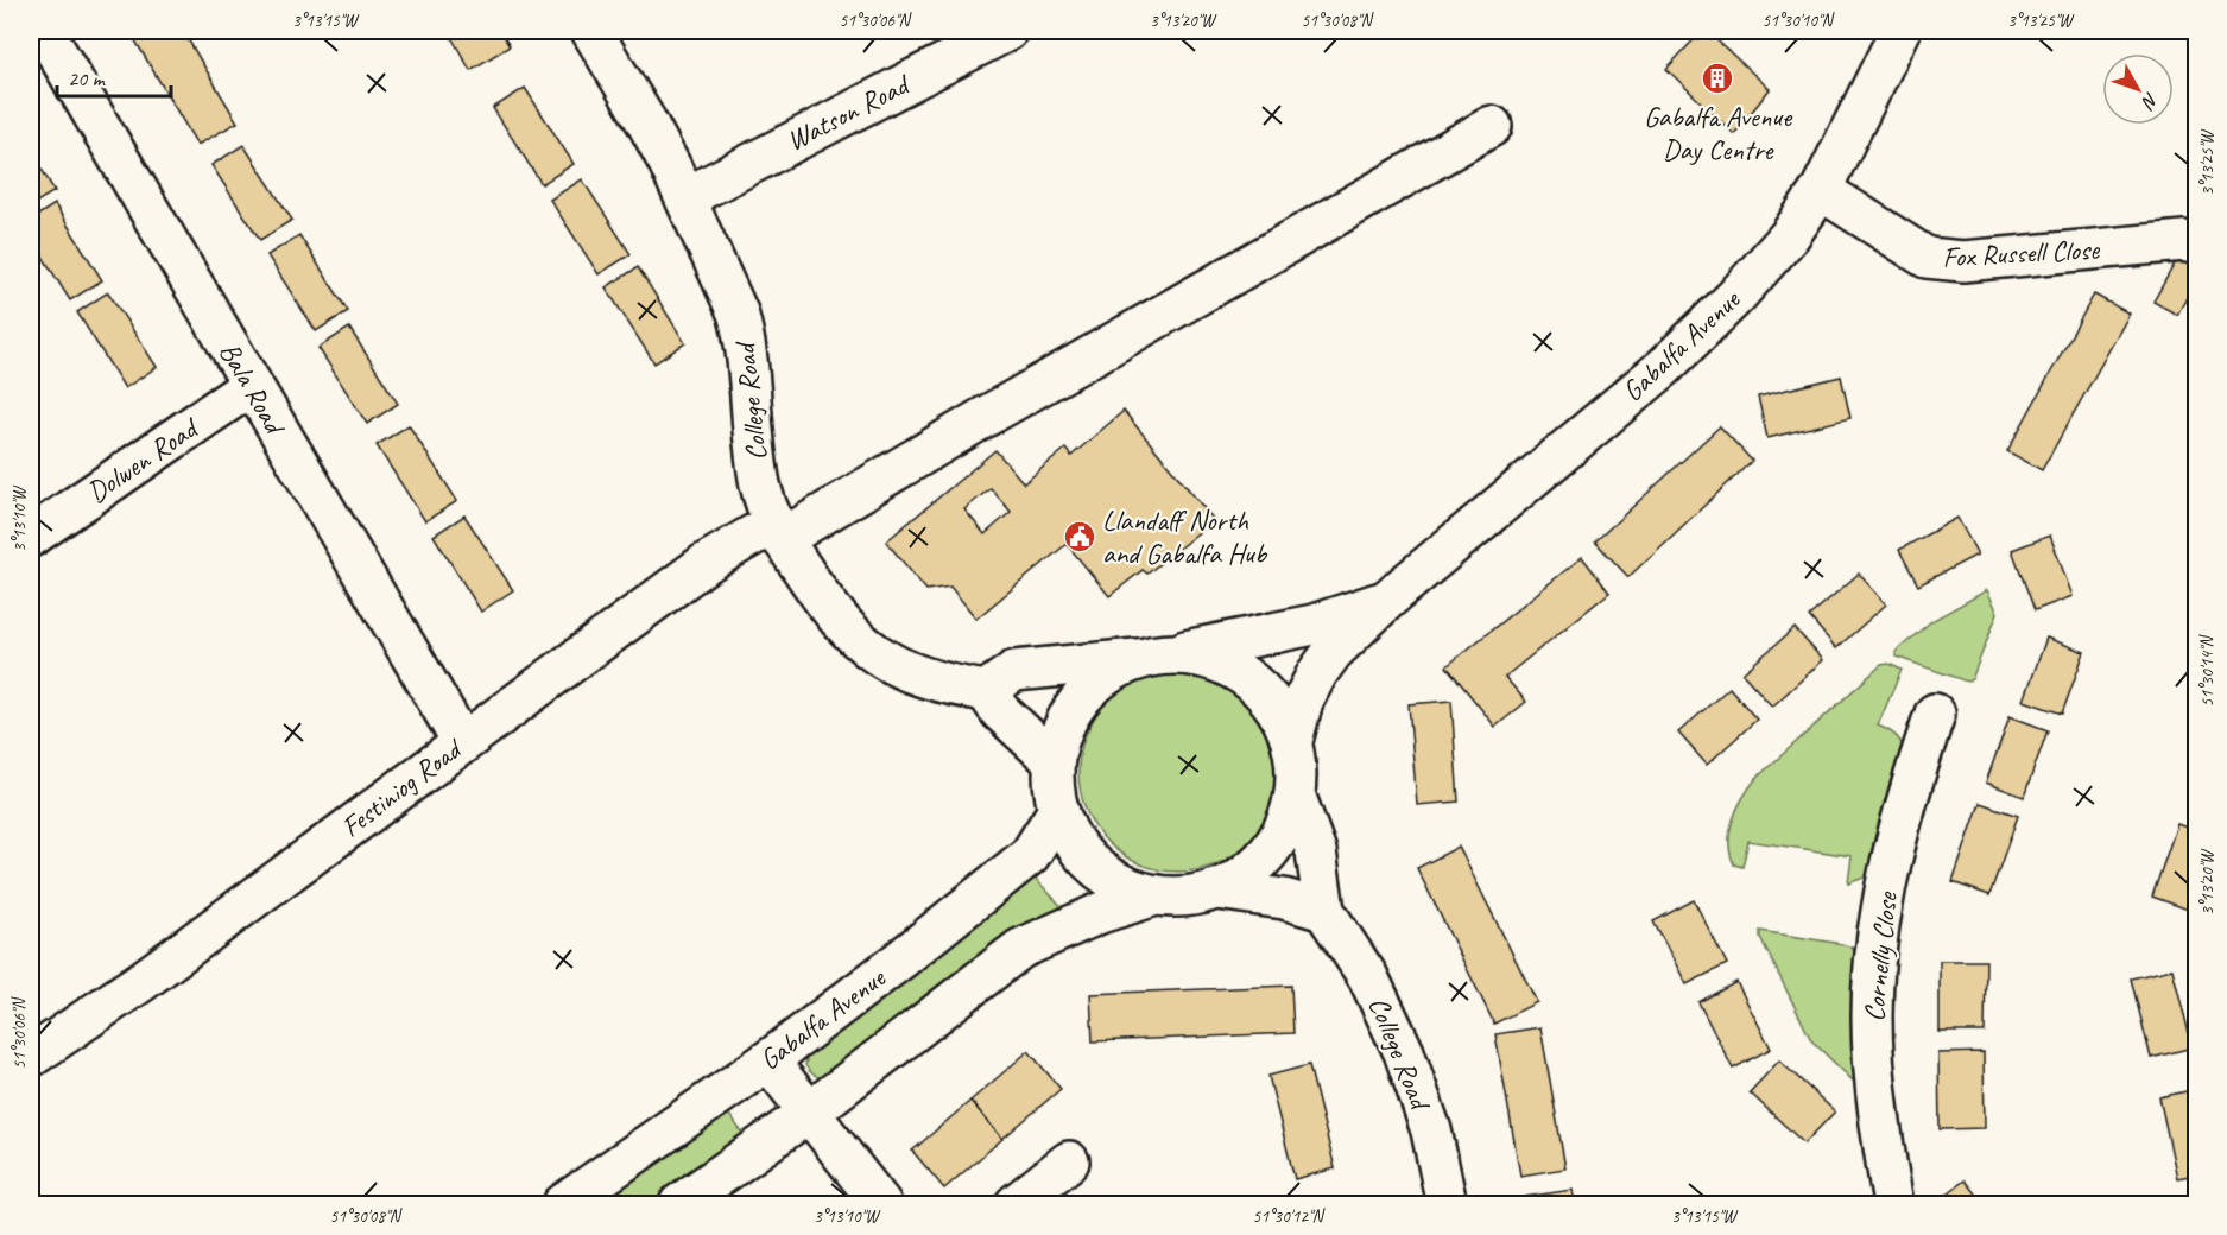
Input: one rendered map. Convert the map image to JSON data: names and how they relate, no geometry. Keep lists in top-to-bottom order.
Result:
{
  "streets": {
    "street": [
      "Watson Road",
      "Fox Russell Close",
      "Gabalfa Avenue",
      "Bala Road",
      "College Road",
      "Dolwen Road",
      "Festiniog Road",
      "Cornelly Close"
    ]
  },
  "crossings": [
    ["Watson Road", "College Road"],
    ["Fox Russell Close", "Gabalfa Avenue"],
    ["Gabalfa Avenue", "College Road"],
    ["Bala Road", "Dolwen Road"],
    ["Bala Road", "Festiniog Road"],
    ["College Road", "Festiniog Road"]
  ],
  "places": {
    "building": ["Gabalfa Avenue Day Centre"],
    "public building": ["Llandaff North and Gabalfa Hub"]
  },
  "scale_bar": "20 m",
  "north": "bottom right",
  "coordinates": [
    "3°13'15\"W",
    "51°30'06\"N",
    "3°13'20\"W",
    "51°30'08\"N",
    "51°30'10\"N",
    "3°13'25\"W",
    "3°13'10\"W",
    "51°30'14\"N",
    "51°30'12\"N"
  ]
}
